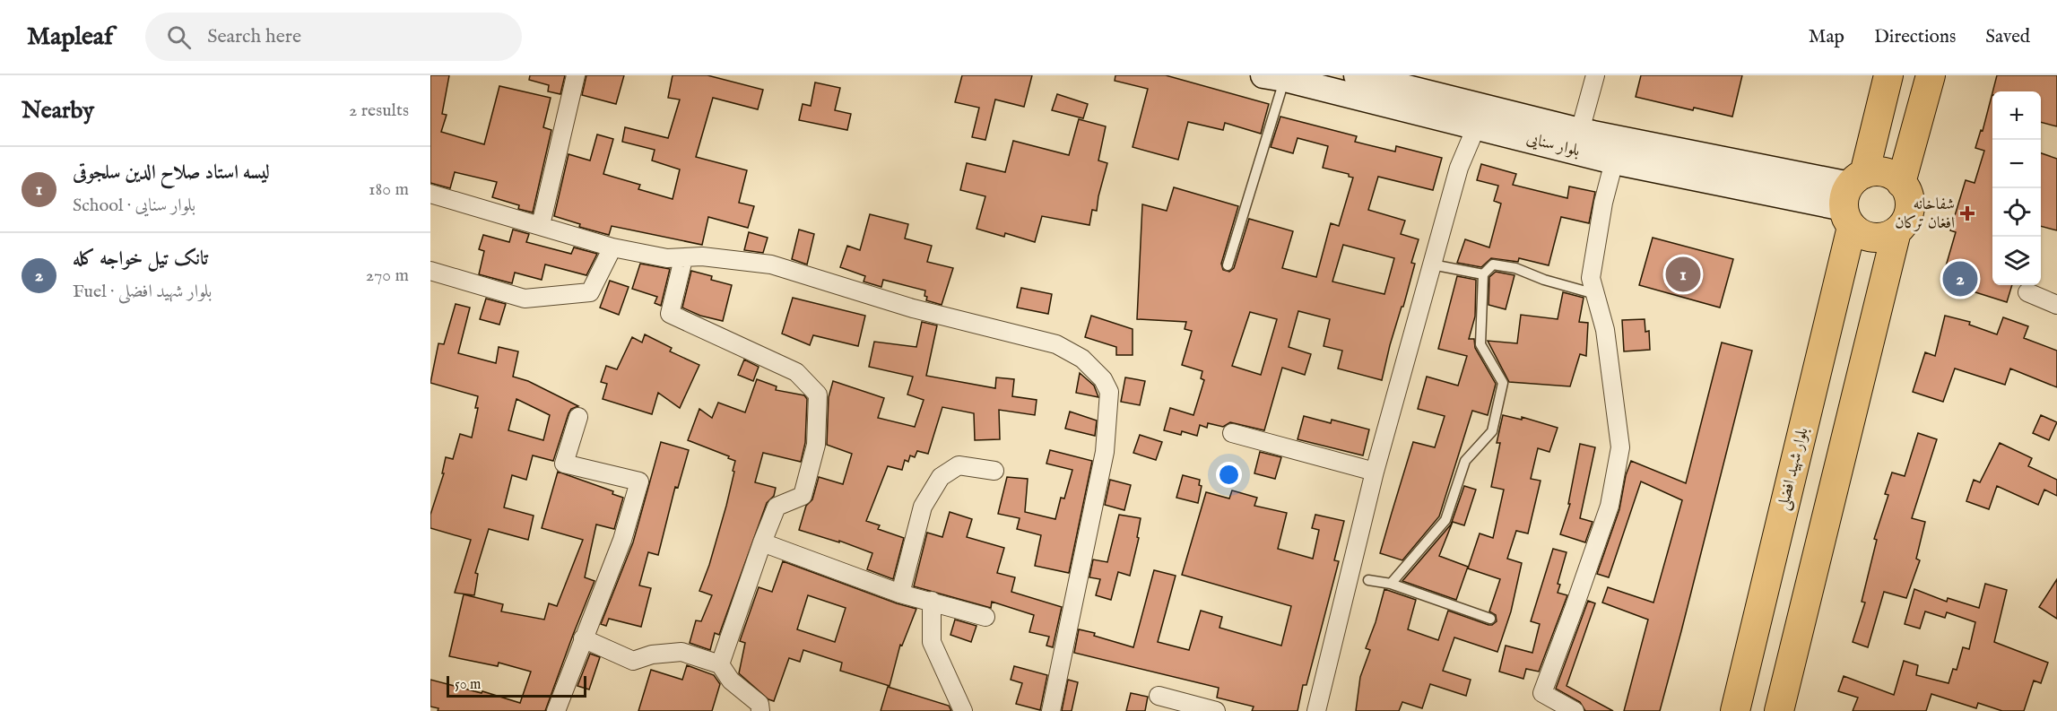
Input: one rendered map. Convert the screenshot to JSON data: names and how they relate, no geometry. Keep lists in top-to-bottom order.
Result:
{
  "streets": {
    "main road": ["بلوار سنایی", "بلوار شهید افضلی"]
  },
  "crossings": [
    ["بلوار سنایی", "بلوار شهید افضلی"]
  ],
  "places": {
    "health": ["شفاخانه افغان ترکان"]
  },
  "scale_bar": "50 m",
  "page": {
    "header": "Mapleaf",
    "search": "Search here",
    "nav": ["Map", "Directions", "Saved"],
    "heading": ["Nearby", "2 results"],
    "map_buttons": ["+", "−"],
    "list": [
      {
        "mark": "1",
        "name": "لیسه استاد صلاح الدین سلجوقی",
        "note": "School · بلوار سنایی",
        "value": "180 m"
      },
      {
        "mark": "2",
        "name": "تانک تیل خواجه کله",
        "note": "Fuel · بلوار شهید افضلی",
        "value": "270 m"
      }
    ],
    "pins": ["1", "2"],
    "scale": "50 m"
  }
}
